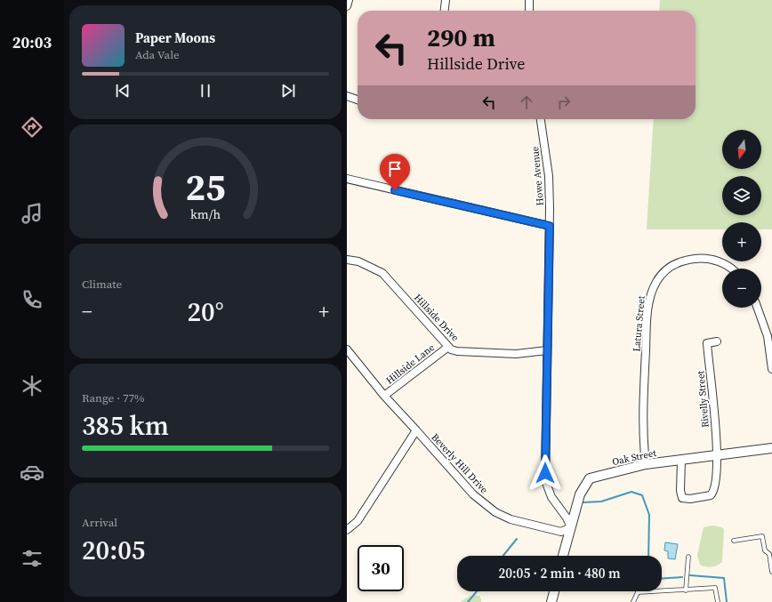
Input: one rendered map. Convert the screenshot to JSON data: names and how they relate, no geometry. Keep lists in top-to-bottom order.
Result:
{
  "streets": {
    "street": [
      "Howe Avenue",
      "Hillside Drive",
      "Latura Street",
      "Hillside Lane",
      "Rivelly Street",
      "Oak Street",
      "Beverly Hill Drive"
    ]
  },
  "crossings": [
    ["Howe Avenue", "Hillside Drive"],
    ["Howe Avenue", "Oak Street"],
    ["Howe Avenue", "Beverly Hill Drive"],
    ["Hillside Drive", "Hillside Lane"],
    ["Latura Street", "Oak Street"],
    ["Hillside Lane", "Beverly Hill Drive"],
    ["Rivelly Street", "Oak Street"],
    ["Oak Street", "Beverly Hill Drive"]
  ],
  "north": "bottom",
  "page": {
    "tabs": "20:03",
    "turn": ["290 m", "Hillside Drive"],
    "song": ["Paper Moons", "Ada Vale"],
    "map_buttons": ["+", "−"],
    "tile": [
      "Climate",
      ["Range · 77%", "385 km"],
      ["Arrival", "20:05"]
    ],
    "heat": ["−", "20°", "+"],
    "limit": "30",
    "trip": "20:05 · 2 min · 480 m",
    "gauge": ["25", "km/h"]
  }
}
